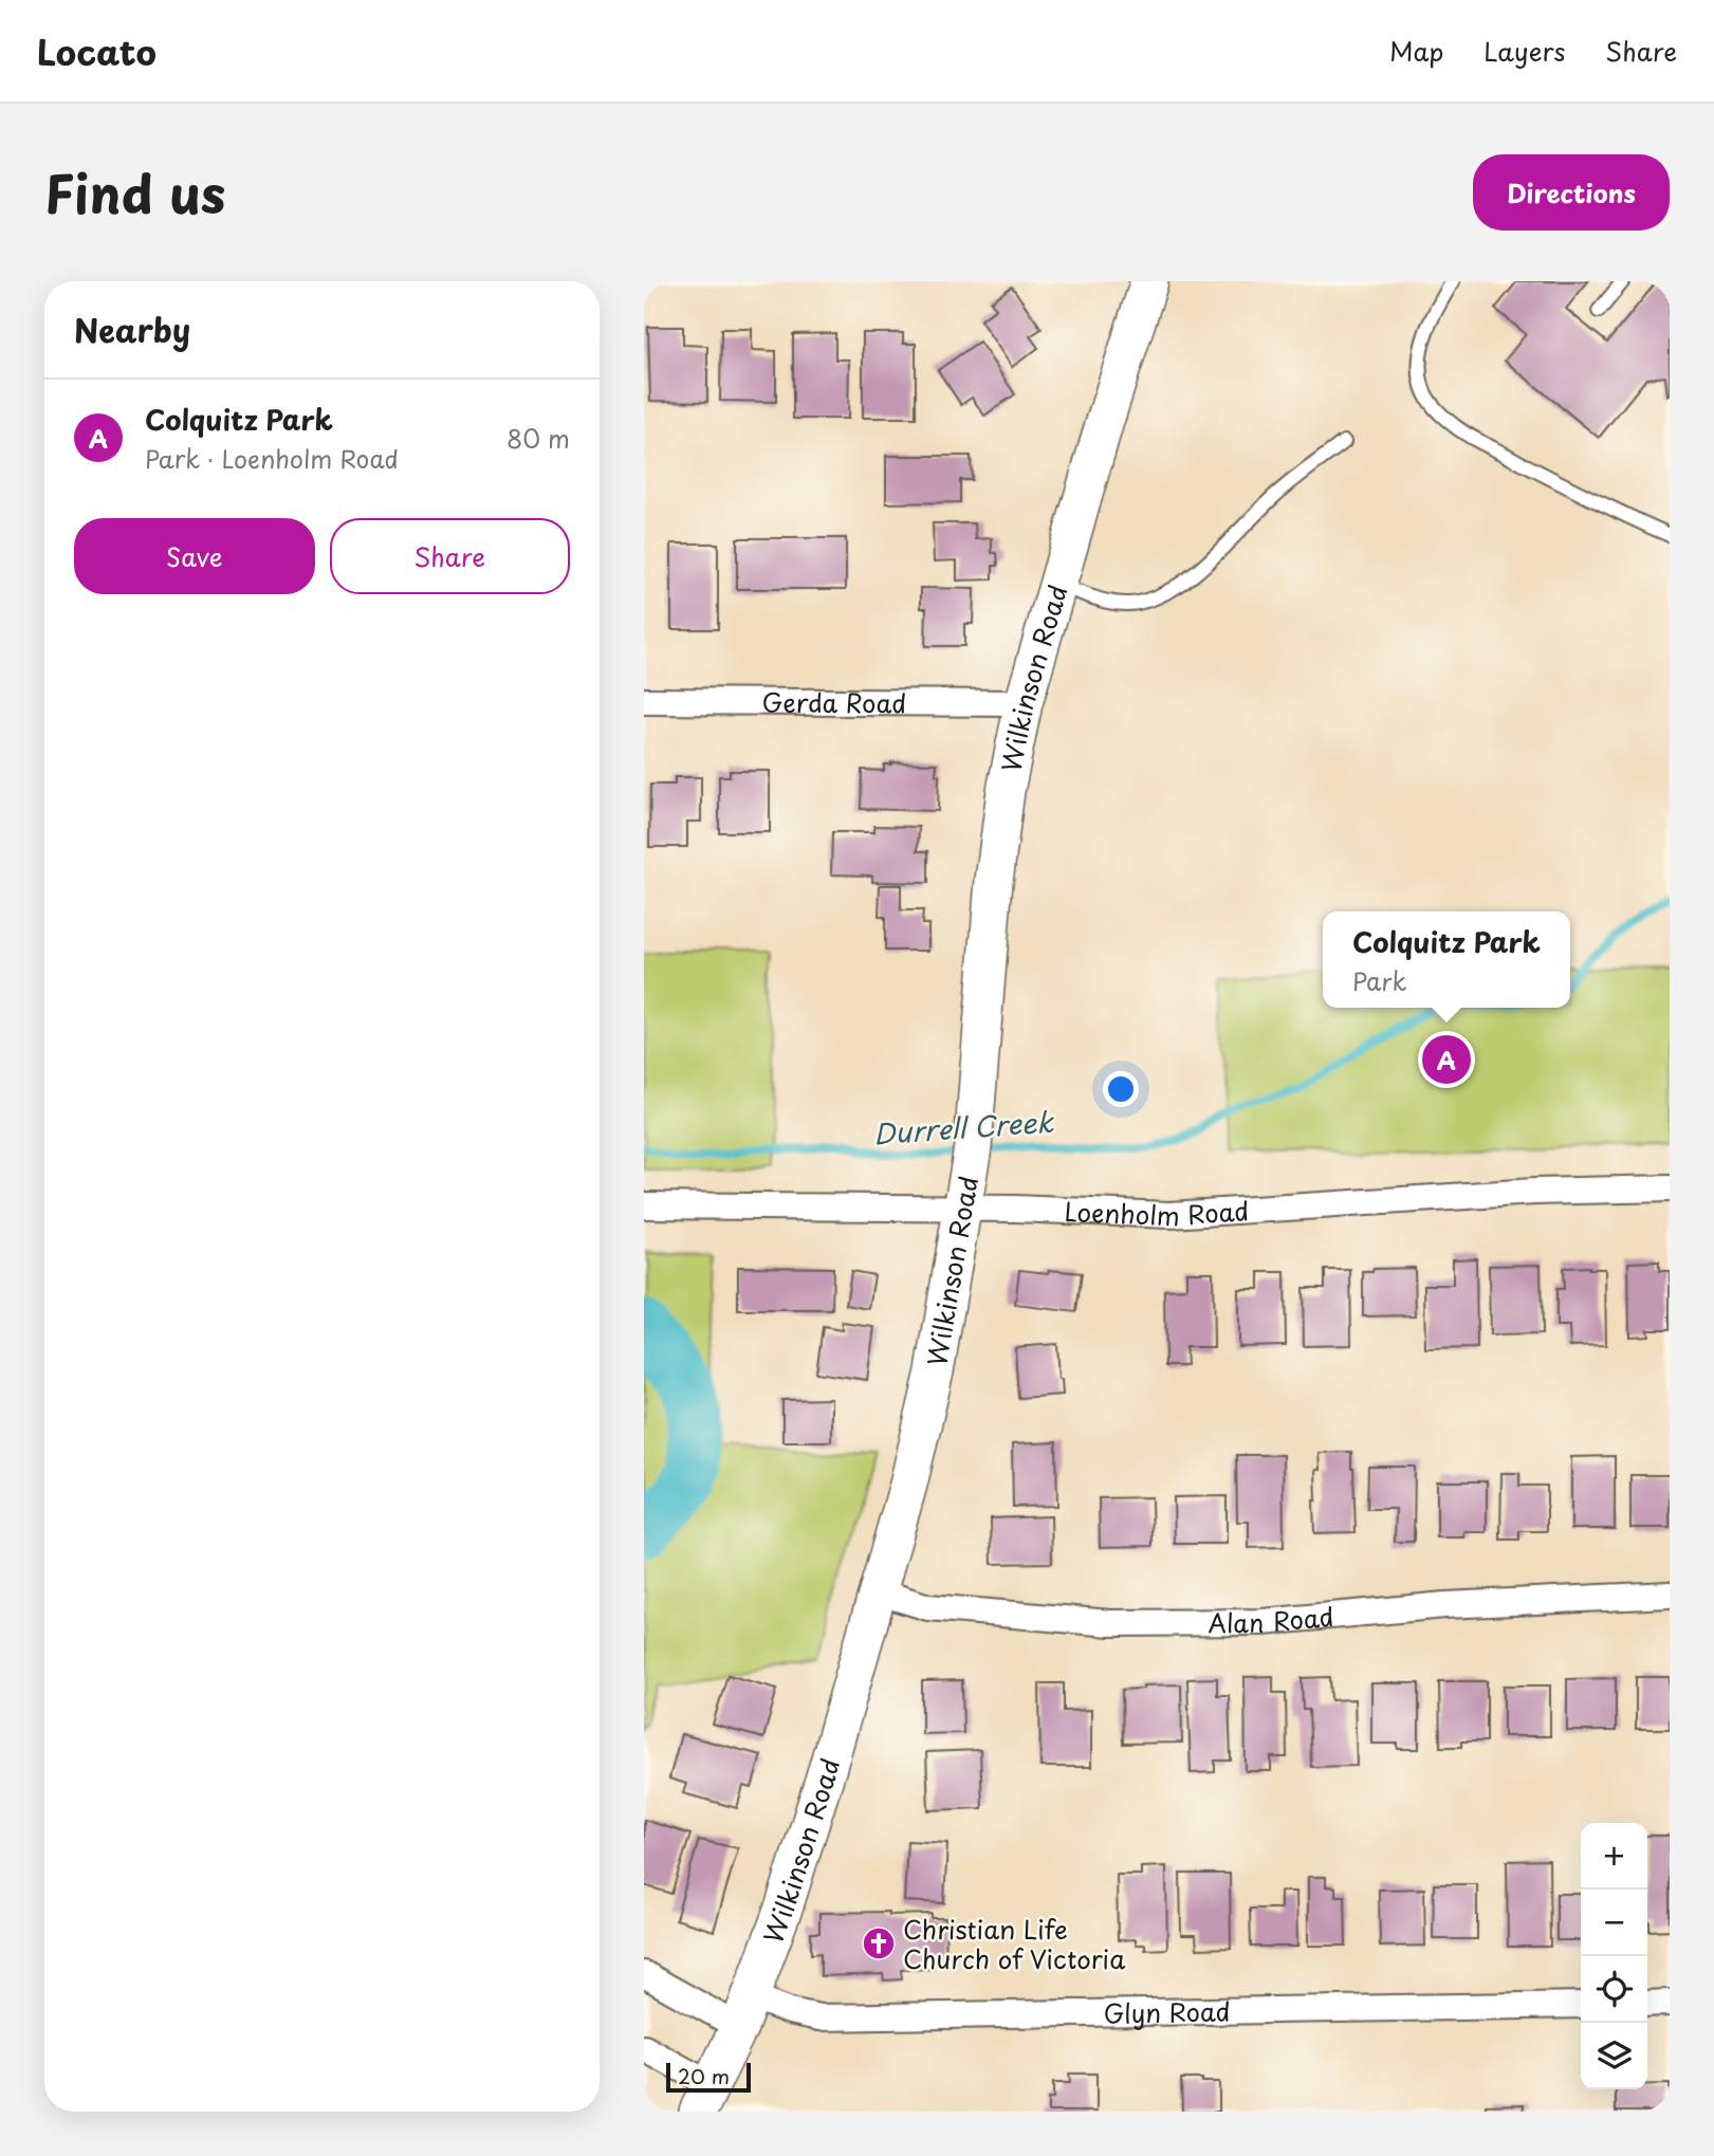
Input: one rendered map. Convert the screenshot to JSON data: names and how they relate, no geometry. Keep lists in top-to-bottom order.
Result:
{
  "streets": {
    "main road": ["Wilkinson Road"],
    "street": [
      "Gerda Road",
      "Loenholm Road",
      "Alan Road",
      "Glyn Road"
    ]
  },
  "crossings": [
    ["Wilkinson Road", "Gerda Road"],
    ["Wilkinson Road", "Loenholm Road"],
    ["Wilkinson Road", "Alan Road"],
    ["Wilkinson Road", "Glyn Road"]
  ],
  "water": ["Durrell Creek"],
  "places": {
    "church": ["Christian Life Church of Victoria"]
  },
  "scale_bar": "20 m",
  "page": {
    "header": "Locato",
    "nav": ["Map", "Layers", "Share"],
    "title": "Find us",
    "buttons": [
      "Directions",
      ["Save", "Share"]
    ],
    "heading": "Nearby",
    "list": [
      {
        "mark": "A",
        "name": "Colquitz Park",
        "note": "Park · Loenholm Road",
        "value": "80 m"
      }
    ],
    "popup": ["Colquitz Park", "Park"],
    "pins": "A",
    "map_buttons": ["+", "−"],
    "scale": "20 m"
  }
}
